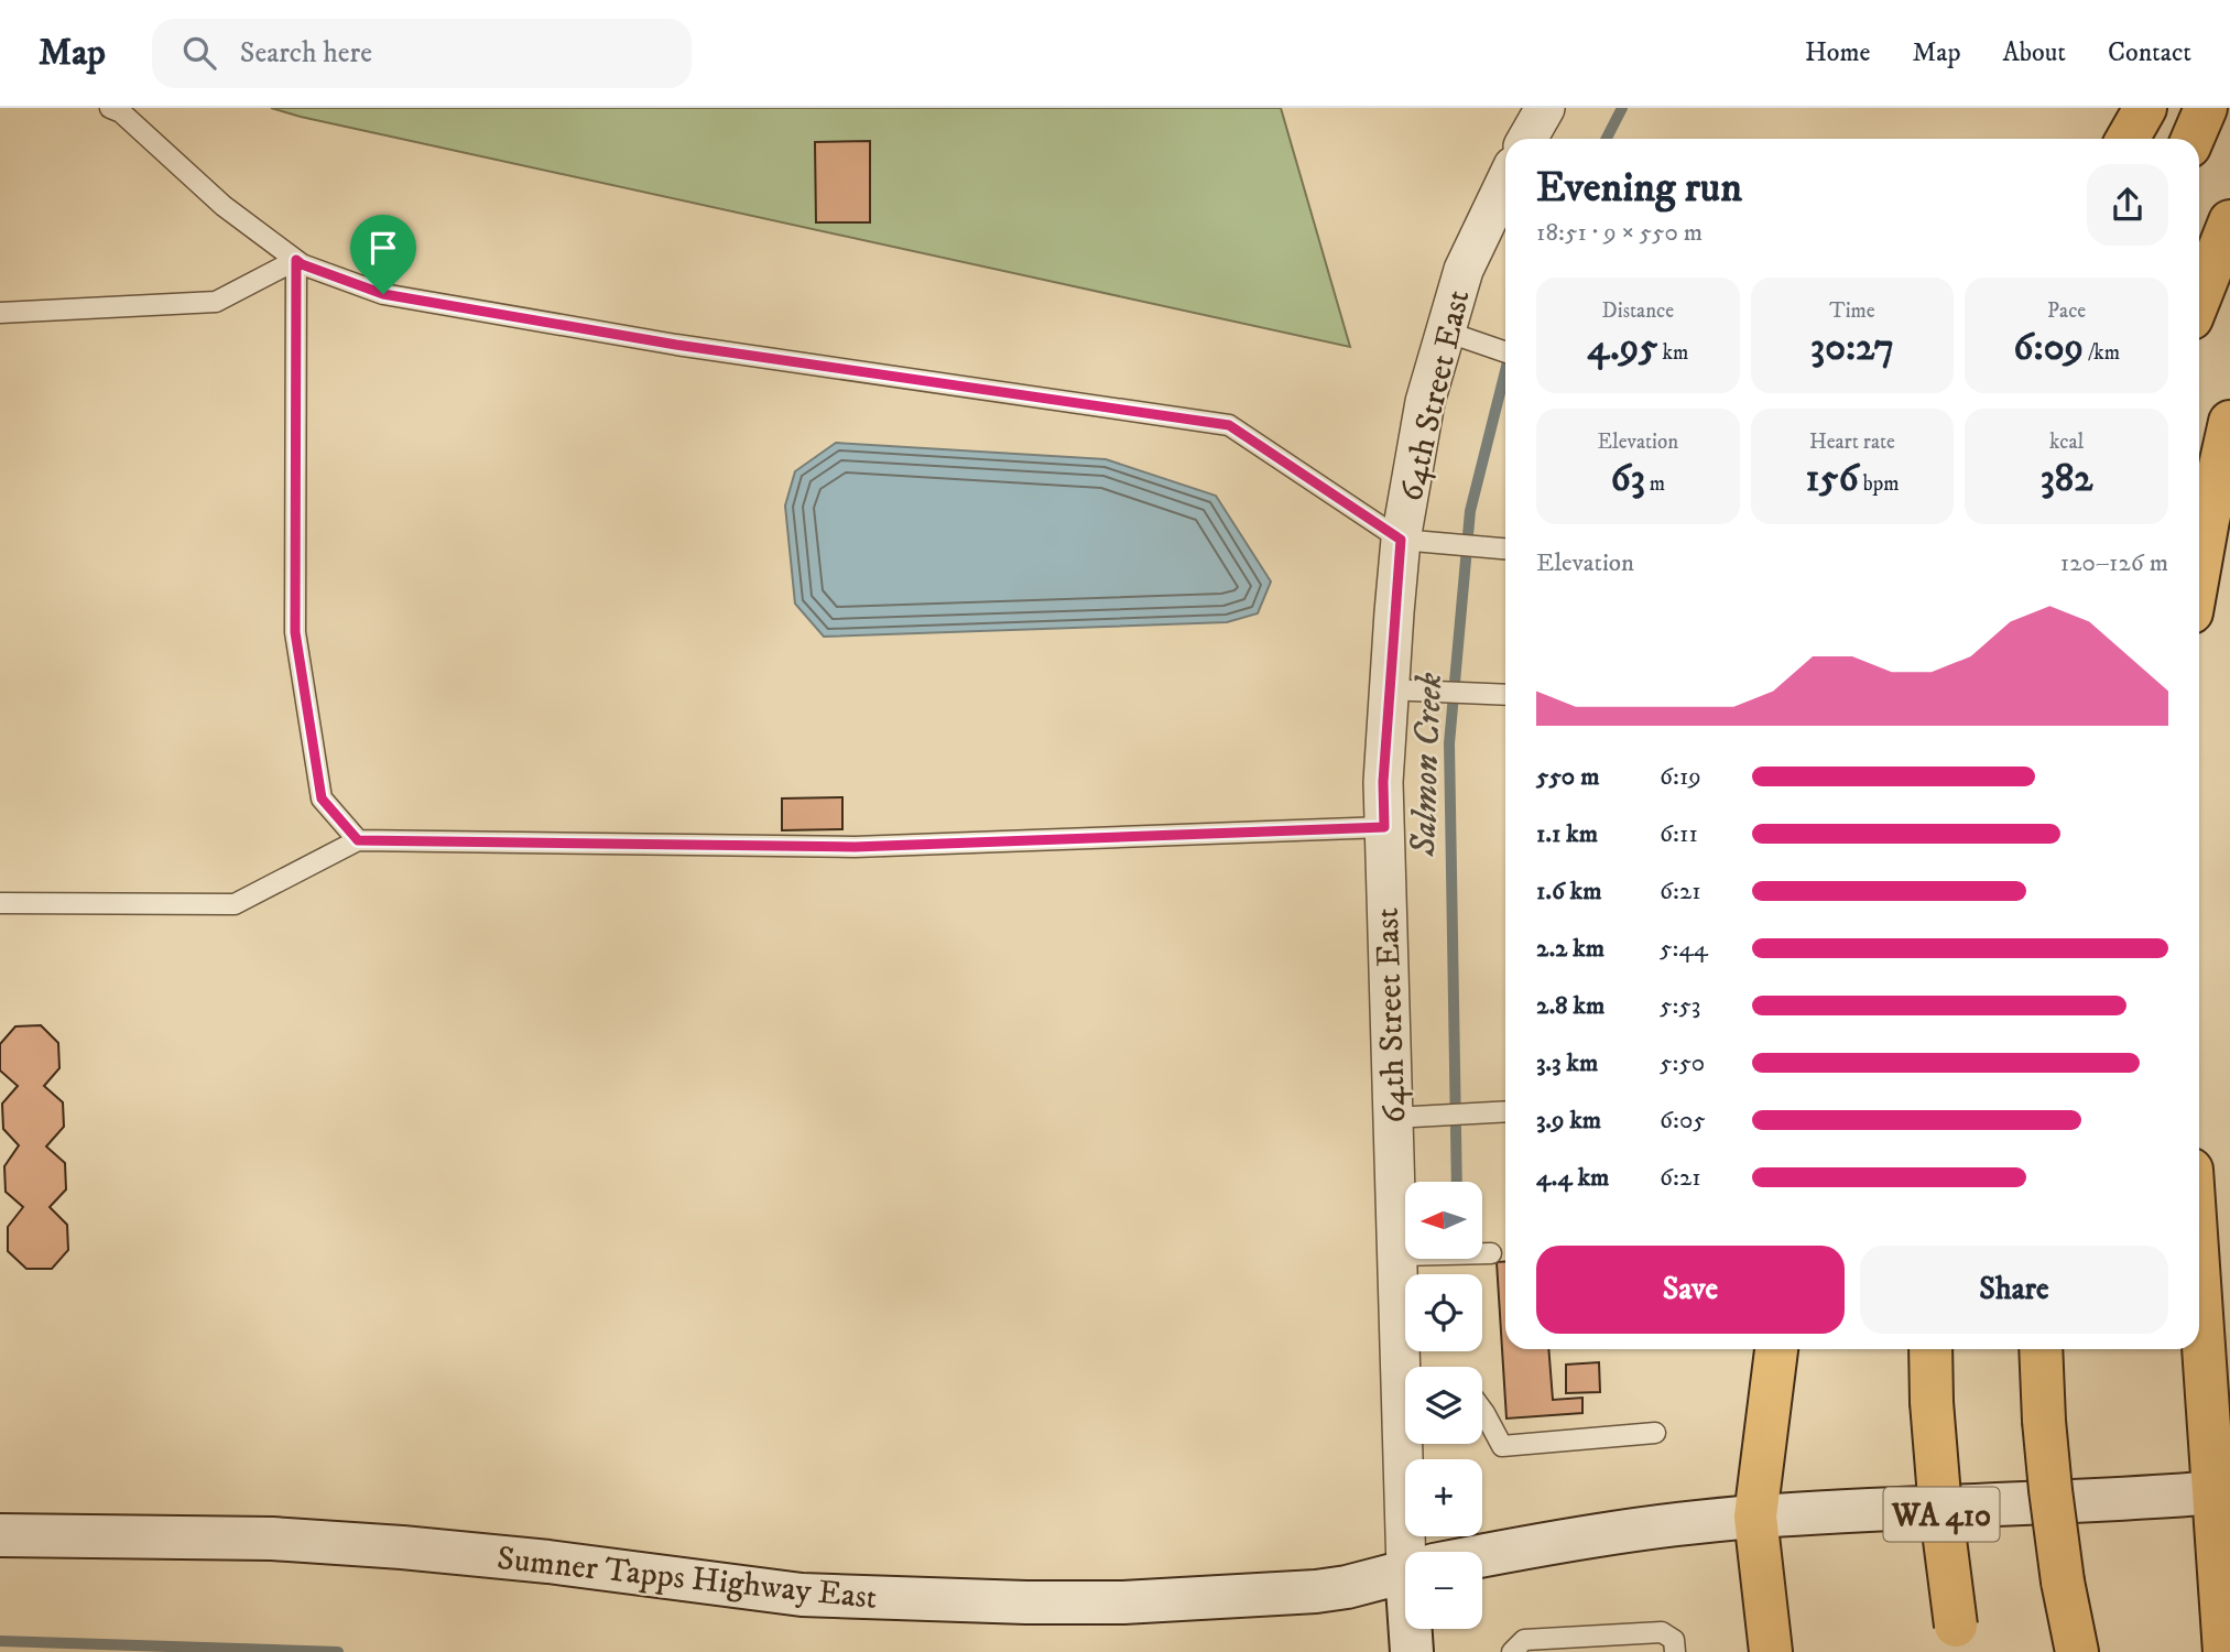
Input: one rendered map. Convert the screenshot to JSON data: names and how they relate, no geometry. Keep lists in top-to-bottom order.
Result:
{
  "streets": {
    "highway": ["WA 410"],
    "street": ["64th Street East", "Sumner Tapps Highway East"]
  },
  "water": ["Salmon Creek"],
  "north": "left",
  "page": {
    "header": "Map",
    "search": "Search here",
    "nav": [
      "Home",
      "Map",
      "About",
      "Contact"
    ],
    "heading": ["Evening run", "18:51 · 9 × 550 m"],
    "stats": [
      ["Distance", "4.95 km"],
      ["Time", "30:27"],
      ["Pace", "6:09 /km"],
      ["Elevation", "63 m"],
      ["Heart rate", "156 bpm"],
      ["kcal", "382"]
    ],
    "chart": ["Elevation", "120–126 m"],
    "list": [
      {
        "name": "550 m",
        "note": "6:19"
      },
      {
        "name": "1.1 km",
        "note": "6:11"
      },
      {
        "name": "1.6 km",
        "note": "6:21"
      },
      {
        "name": "2.2 km",
        "note": "5:44"
      },
      {
        "name": "2.8 km",
        "note": "5:53"
      },
      {
        "name": "3.3 km",
        "note": "5:50"
      },
      {
        "name": "3.9 km",
        "note": "6:05"
      },
      {
        "name": "4.4 km",
        "note": "6:21"
      }
    ],
    "map_buttons": ["+", "−"],
    "buttons": ["Save", "Share"]
  }
}
